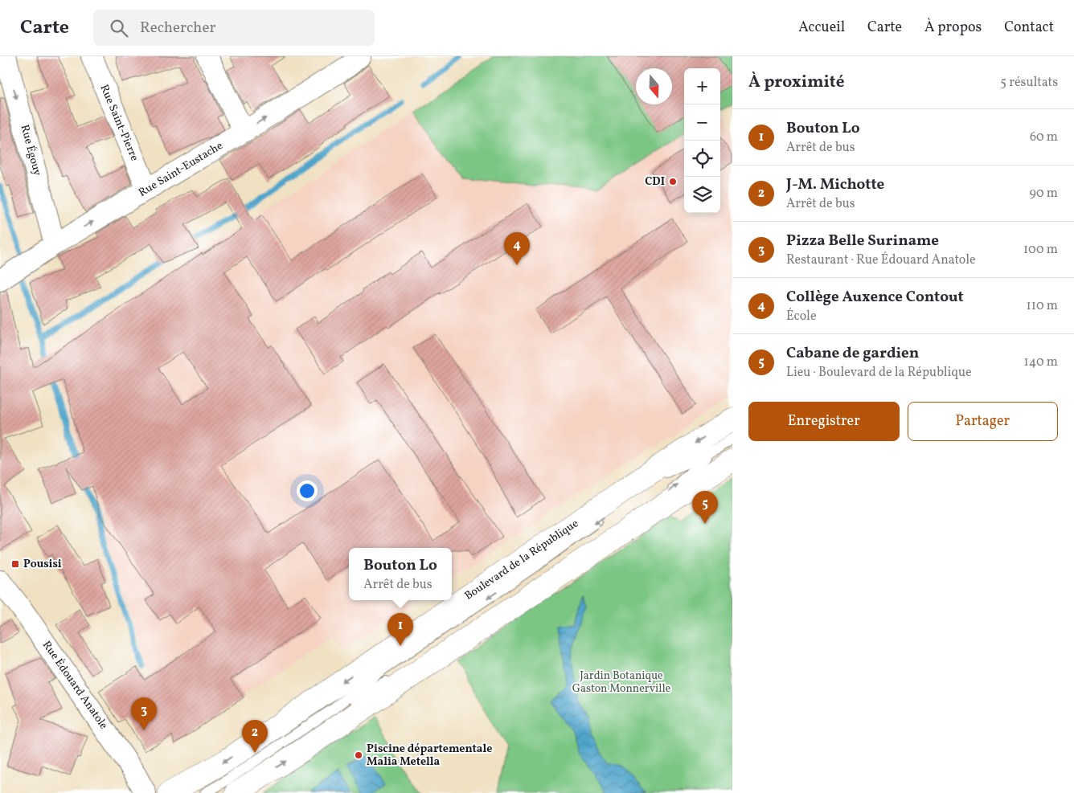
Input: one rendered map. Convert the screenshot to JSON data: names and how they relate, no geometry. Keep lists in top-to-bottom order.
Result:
{
  "streets": {
    "street": [
      "Rue Saint-Pierre",
      "Rue Égouy",
      "Rue Saint-Eustache",
      "Boulevard de la République",
      "Rue Édouard Anatole"
    ]
  },
  "crossings": [
    ["Rue Saint-Pierre", "Rue Saint-Eustache"],
    ["Rue Égouy", "Rue Saint-Eustache"]
  ],
  "one_way": ["Rue Égouy", "Rue Saint-Eustache"],
  "parks": ["Jardin Botanique Gaston Monnerville"],
  "places": {
    "other": ["CDI", "Piscine départementale Malia Metella"],
    "transit": ["Pousisi"]
  },
  "north": "bottom",
  "page": {
    "header": "Carte",
    "search": "Rechercher",
    "nav": [
      "Accueil",
      "Carte",
      "À propos",
      "Contact"
    ],
    "heading": ["À proximité", "5 résultats"],
    "map_buttons": ["+", "−"],
    "list": [
      {
        "mark": "1",
        "name": "Bouton Lo",
        "note": "Arrêt de bus",
        "value": "60 m"
      },
      {
        "mark": "2",
        "name": "J-M. Michotte",
        "note": "Arrêt de bus",
        "value": "90 m"
      },
      {
        "mark": "3",
        "name": "Pizza Belle Suriname",
        "note": "Restaurant · Rue Édouard Anatole",
        "value": "100 m"
      },
      {
        "mark": "4",
        "name": "Collège Auxence Contout",
        "note": "École",
        "value": "110 m"
      },
      {
        "mark": "5",
        "name": "Cabane de gardien",
        "note": "Lieu · Boulevard de la République",
        "value": "140 m"
      }
    ],
    "pins": [
      "4",
      "5",
      "1",
      "3",
      "2"
    ],
    "buttons": ["Enregistrer", "Partager"],
    "popup": ["Bouton Lo", "Arrêt de bus"]
  }
}
